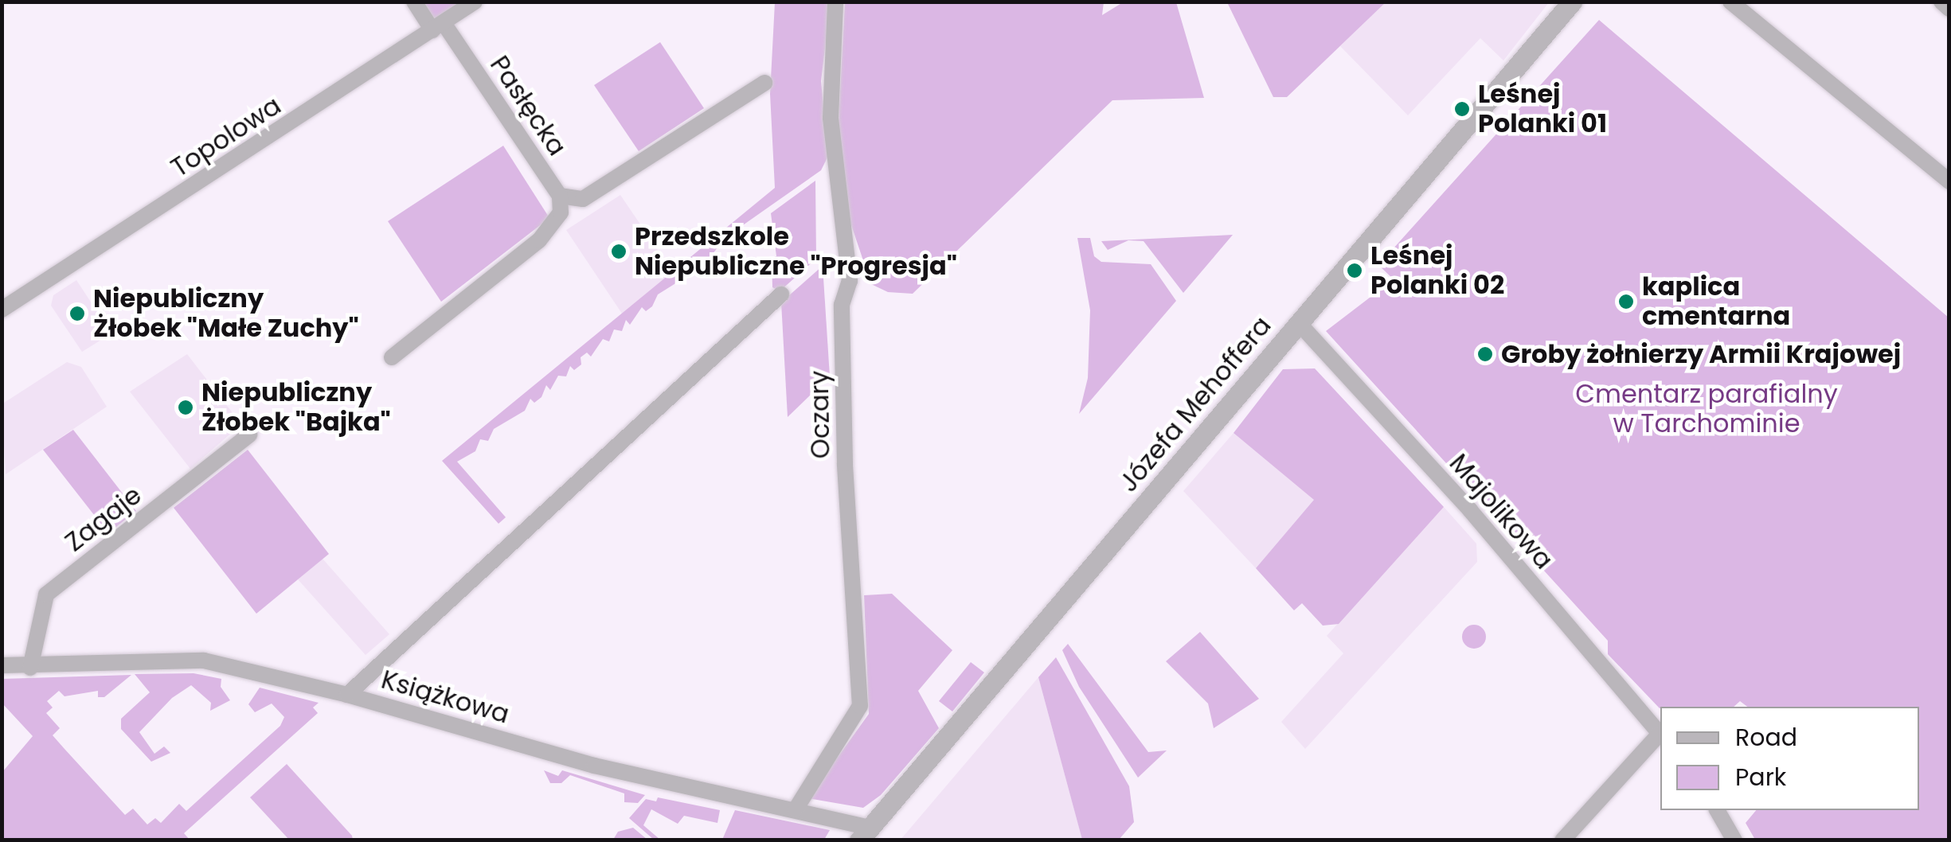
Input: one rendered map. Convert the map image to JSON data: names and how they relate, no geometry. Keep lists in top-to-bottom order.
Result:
{
  "streets": {
    "street": [
      "Pasłęcka",
      "Topolowa",
      "Józefa Mehoffera",
      "Oczary",
      "Majolikowa",
      "Zagaje",
      "Książkowa"
    ]
  },
  "crossings": [
    ["Pasłęcka", "Topolowa"],
    ["Józefa Mehoffera", "Majolikowa"],
    ["Józefa Mehoffera", "Książkowa"],
    ["Oczary", "Książkowa"],
    ["Zagaje", "Książkowa"]
  ],
  "parks": ["Cmentarz parafialny w Tarchominie"],
  "places": [
    "Leśnej Polanki 01",
    "Przedszkole Niepubliczne \"Progresja\"",
    "Leśnej Polanki 02",
    "kaplica cmentarna",
    "Niepubliczny Żłobek \"Małe Zuchy\"",
    "Groby żołnierzy Armii Krajowej",
    "Niepubliczny Żłobek \"Bajka\""
  ],
  "legend": ["Road", "Park"]
}
